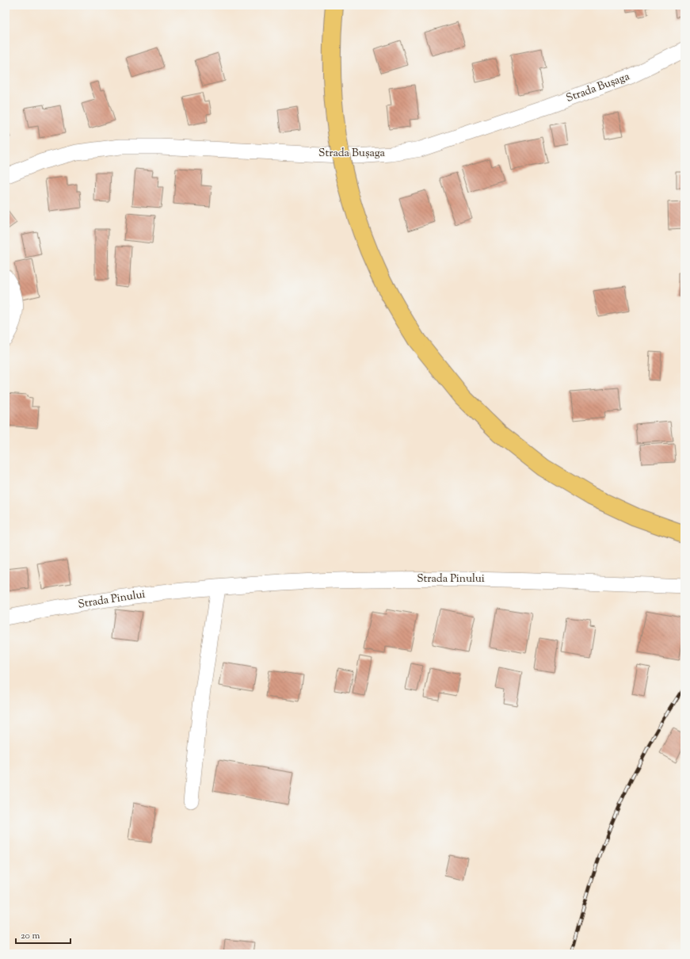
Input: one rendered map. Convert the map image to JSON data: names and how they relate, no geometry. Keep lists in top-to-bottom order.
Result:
{
  "streets": {
    "street": ["Strada Bușaga", "Strada Pinului"]
  },
  "scale_bar": "20 m"
}
